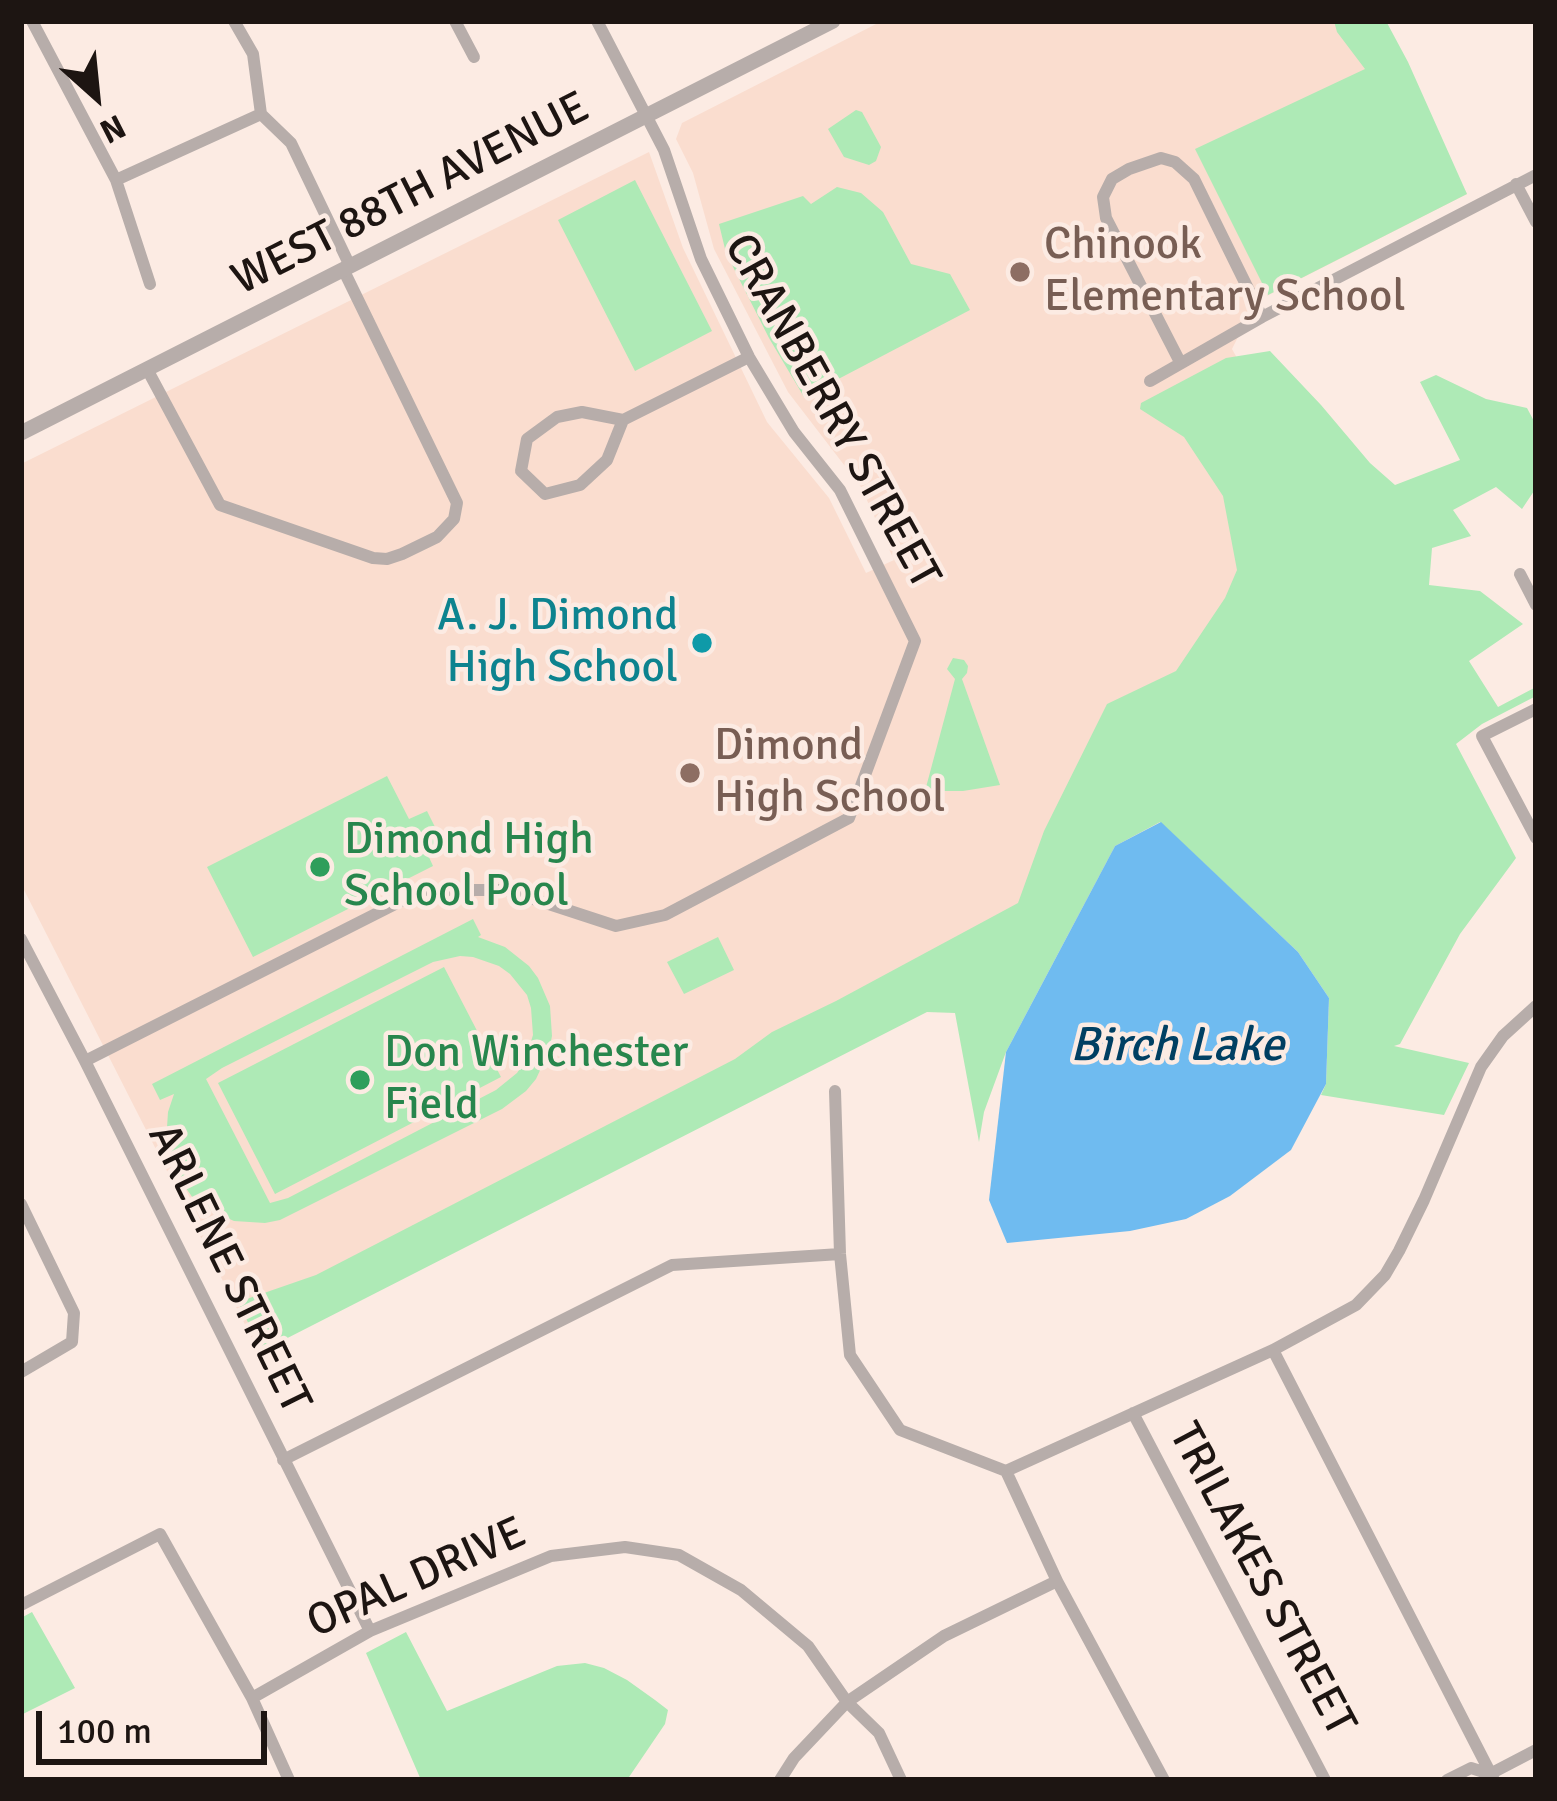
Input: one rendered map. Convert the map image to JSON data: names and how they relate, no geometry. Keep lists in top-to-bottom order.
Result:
{
  "streets": {
    "street": [
      "WEST 88TH AVENUE",
      "CRANBERRY STREET",
      "ARLENE STREET",
      "OPAL DRIVE",
      "TRILAKES STREET"
    ]
  },
  "crossings": [
    ["WEST 88TH AVENUE", "CRANBERRY STREET"],
    ["CRANBERRY STREET", "ARLENE STREET"],
    ["ARLENE STREET", "OPAL DRIVE"]
  ],
  "water": ["Birch Lake"],
  "places": [
    "Chinook Elementary School",
    "A. J. Dimond High School",
    "Dimond High School",
    "Dimond High School Pool",
    "Don Winchester Field"
  ],
  "scale_bar": "100 m",
  "north": "bottom right"
}
